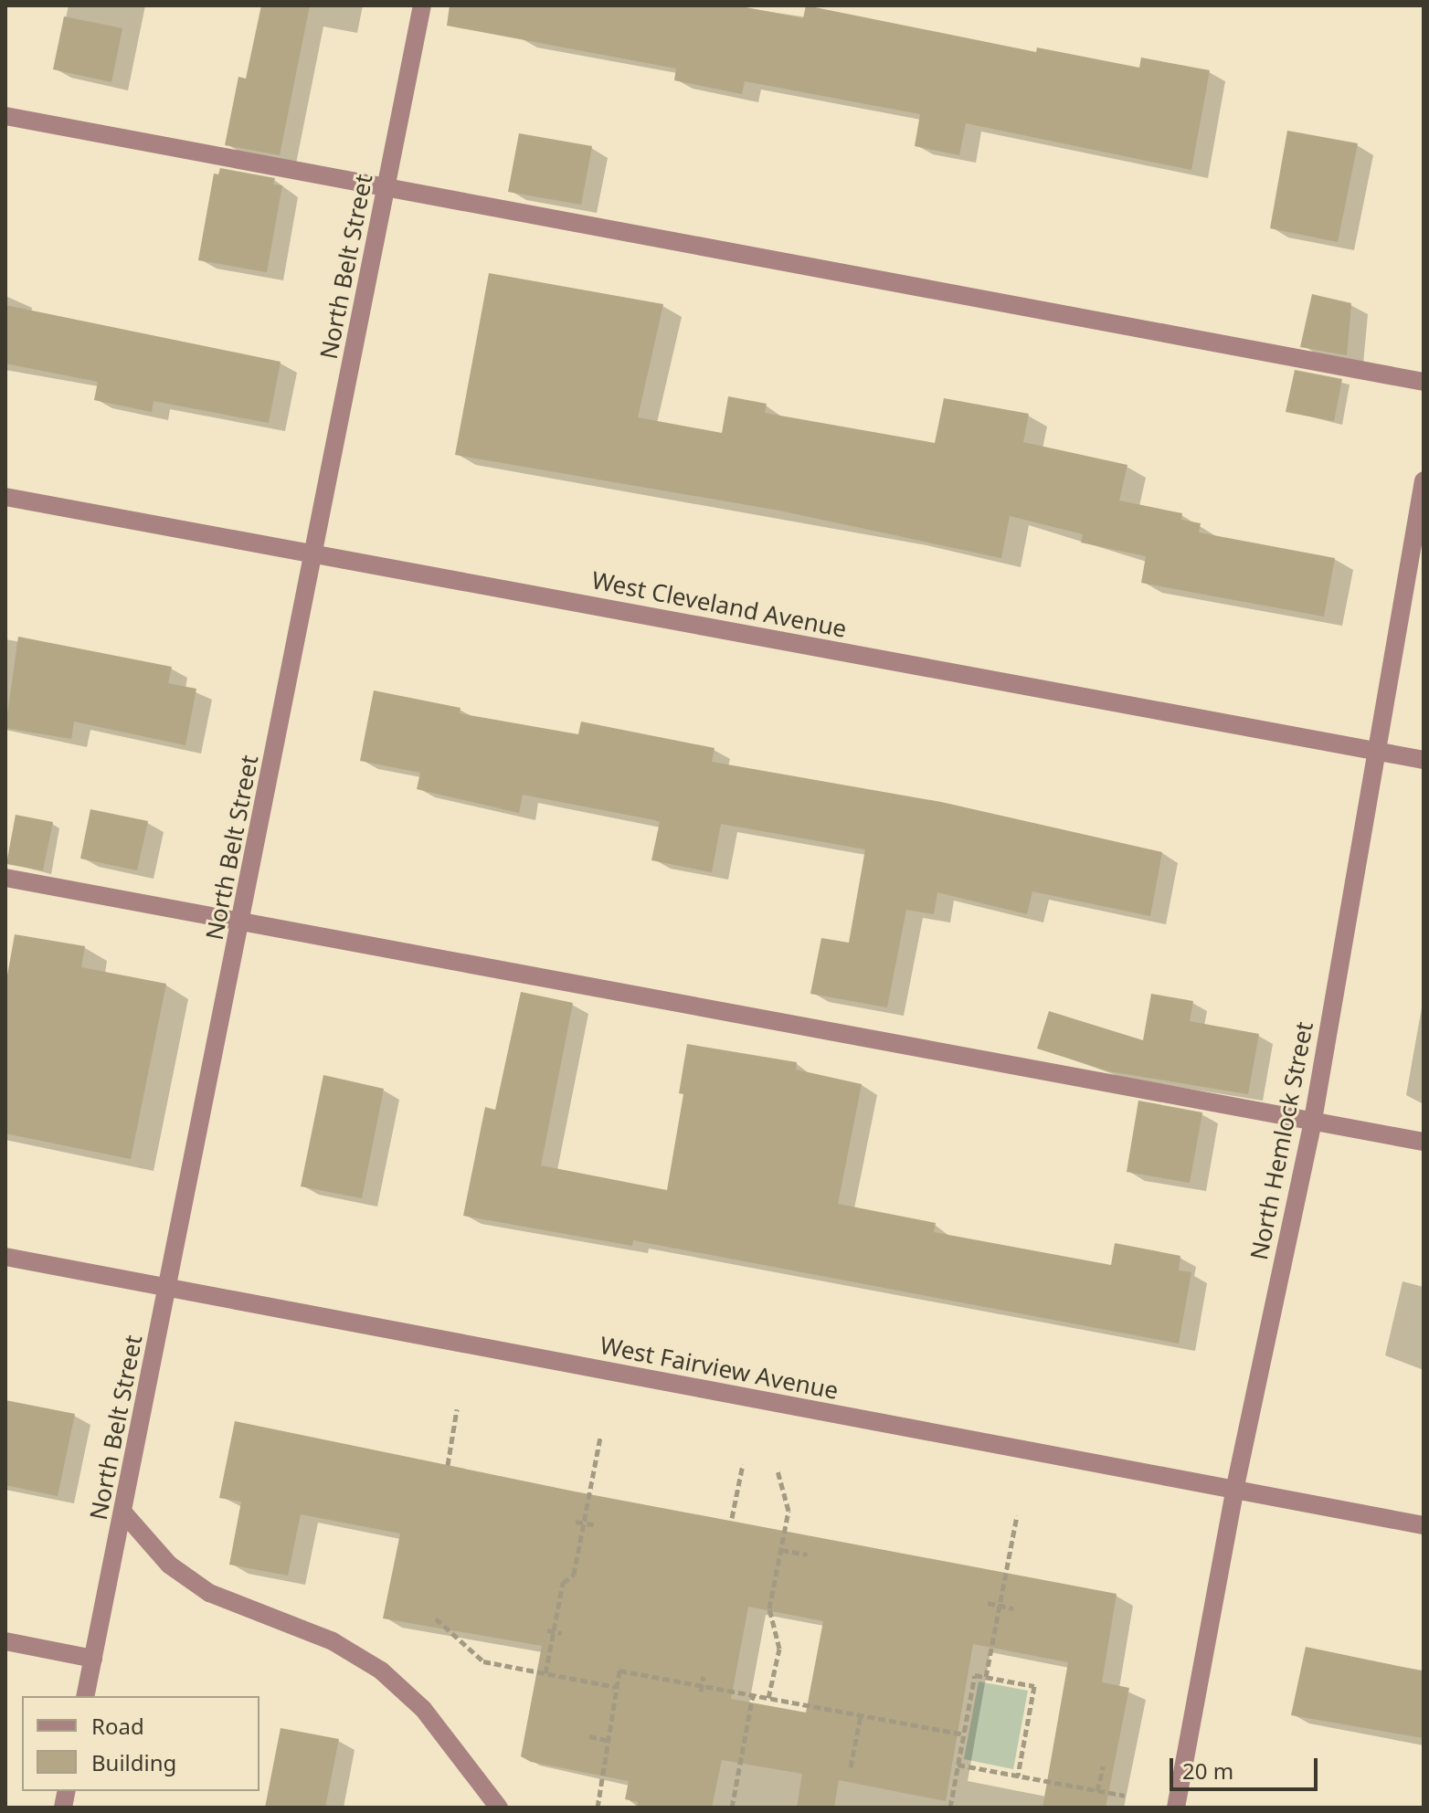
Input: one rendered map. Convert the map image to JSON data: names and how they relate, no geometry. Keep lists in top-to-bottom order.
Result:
{
  "streets": {
    "street": [
      "North Belt Street",
      "West Cleveland Avenue",
      "North Hemlock Street",
      "West Fairview Avenue"
    ]
  },
  "crossings": [
    ["North Belt Street", "West Cleveland Avenue"],
    ["North Belt Street", "West Fairview Avenue"],
    ["West Cleveland Avenue", "North Hemlock Street"],
    ["North Hemlock Street", "West Fairview Avenue"]
  ],
  "legend": ["Road", "Building"],
  "scale_bar": "20 m"
}
